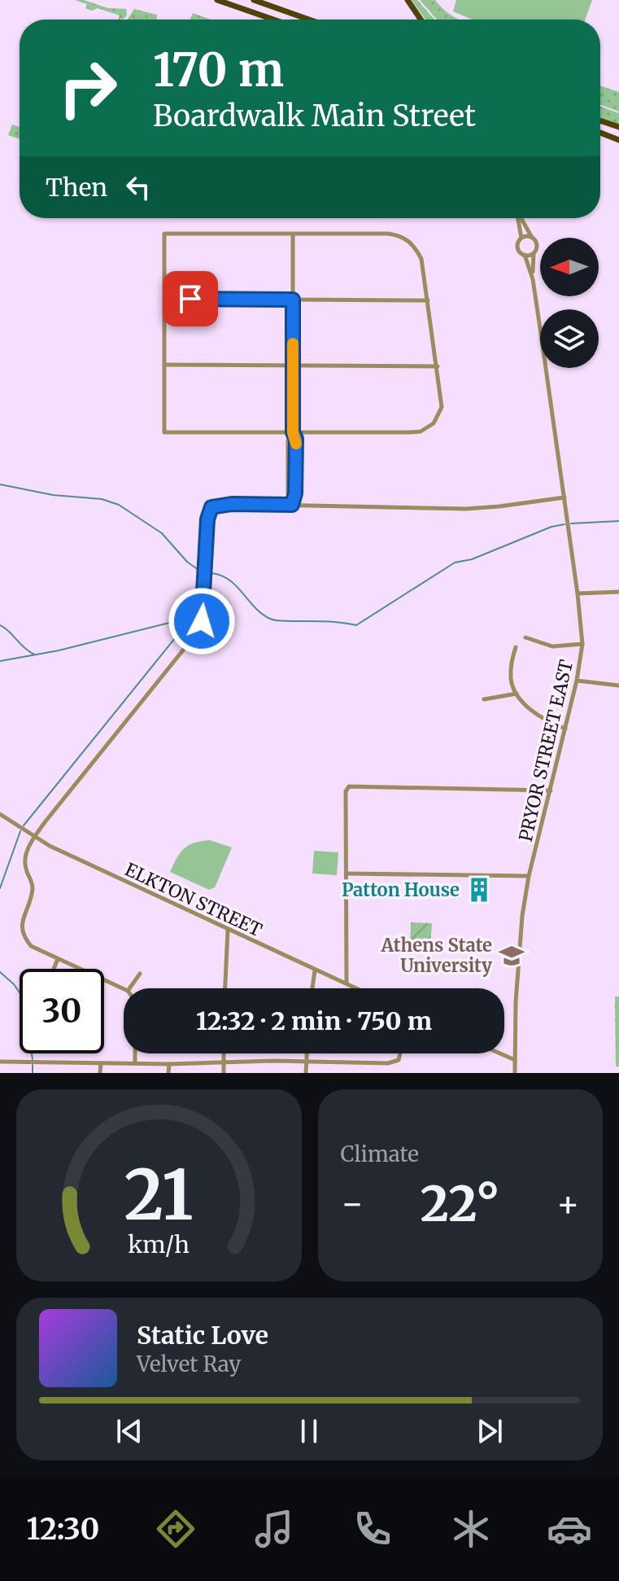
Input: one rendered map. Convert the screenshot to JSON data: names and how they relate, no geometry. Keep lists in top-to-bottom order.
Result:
{
  "streets": {
    "street": ["PRYOR STREET EAST", "ELKTON STREET"]
  },
  "places": {
    "building": ["Patton House"],
    "school or university": ["Athens State University"]
  },
  "north": "left",
  "page": {
    "turn": ["170 m", "Boardwalk Main Street"],
    "then": "Then",
    "limit": "30",
    "trip": "12:32 · 2 min · 750 m",
    "tile": "Climate",
    "heat": ["−", "22°", "+"],
    "song": ["Static Love", "Velvet Ray"],
    "tabs": "12:30",
    "gauge": ["21", "km/h"]
  }
}
